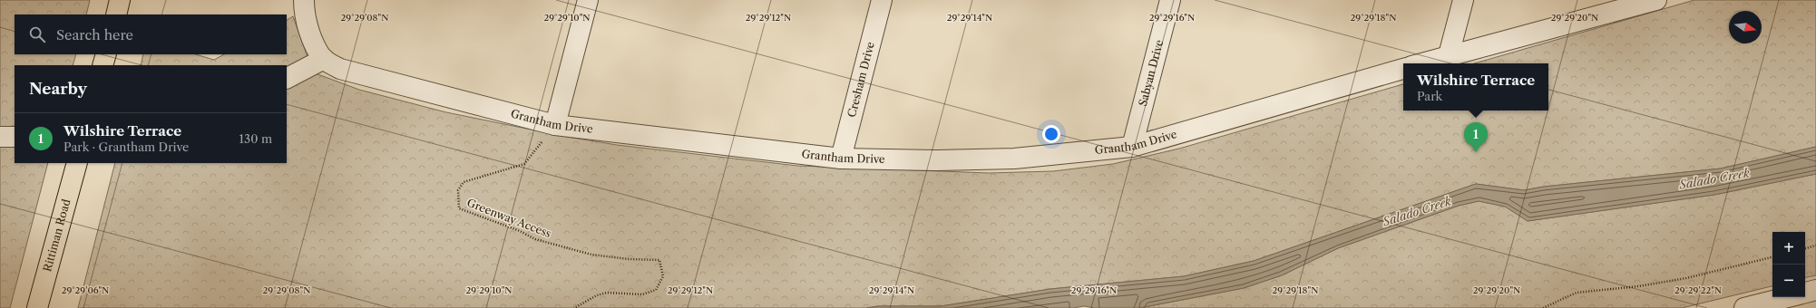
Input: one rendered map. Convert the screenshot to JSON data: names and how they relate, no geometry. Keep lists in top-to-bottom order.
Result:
{
  "streets": {
    "main road": ["Rittiman Road"],
    "street": ["Sabyan Drive", "Cresham Drive", "Grantham Drive"],
    "path": ["Greenway Access"]
  },
  "crossings": [
    ["Sabyan Drive", "Grantham Drive"],
    ["Cresham Drive", "Grantham Drive"],
    ["Grantham Drive", "Greenway Access"]
  ],
  "water": ["Salado Creek"],
  "north": "right",
  "page": {
    "search": "Search here",
    "popup": ["Wilshire Terrace", "Park"],
    "heading": "Nearby",
    "list": [
      {
        "mark": "1",
        "name": "Wilshire Terrace",
        "note": "Park · Grantham Drive",
        "value": "130 m"
      }
    ],
    "pins": "1",
    "map_buttons": ["+", "−"]
  },
  "coordinates": [
    "29°29'08\"N",
    "29°29'10\"N",
    "29°29'12\"N",
    "29°29'14\"N",
    "29°29'16\"N",
    "29°29'18\"N",
    "29°29'20\"N",
    "29°29'06\"N",
    "29°29'22\"N"
  ]
}
